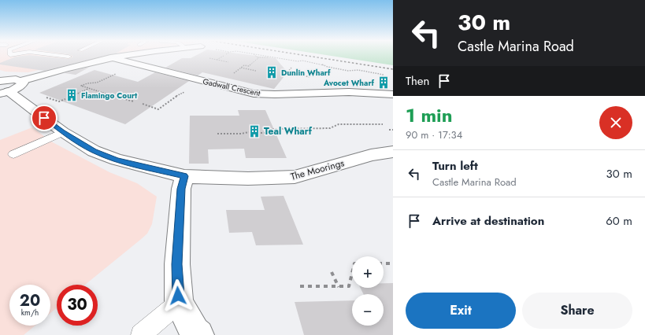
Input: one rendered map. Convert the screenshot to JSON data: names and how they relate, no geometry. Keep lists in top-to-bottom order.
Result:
{
  "streets": {
    "street": ["Gadwall Crescent", "The Moorings"]
  },
  "places": {
    "building": [
      "Dunlin Wharf",
      "Avocet Wharf",
      "Flamingo Court",
      "Teal Wharf"
    ]
  },
  "page": {
    "turn": ["30 m", "Castle Marina Road"],
    "then": "Then",
    "heading": ["1 min", "90 m · 17:34"],
    "list": [
      {
        "name": "Turn left",
        "note": "Castle Marina Road",
        "value": "30 m"
      },
      {
        "name": "Arrive at destination",
        "value": "60 m"
      }
    ],
    "map_buttons": ["+", "−"],
    "speed": "20 km/h",
    "limit": "30",
    "buttons": ["Exit", "Share"]
  }
}
